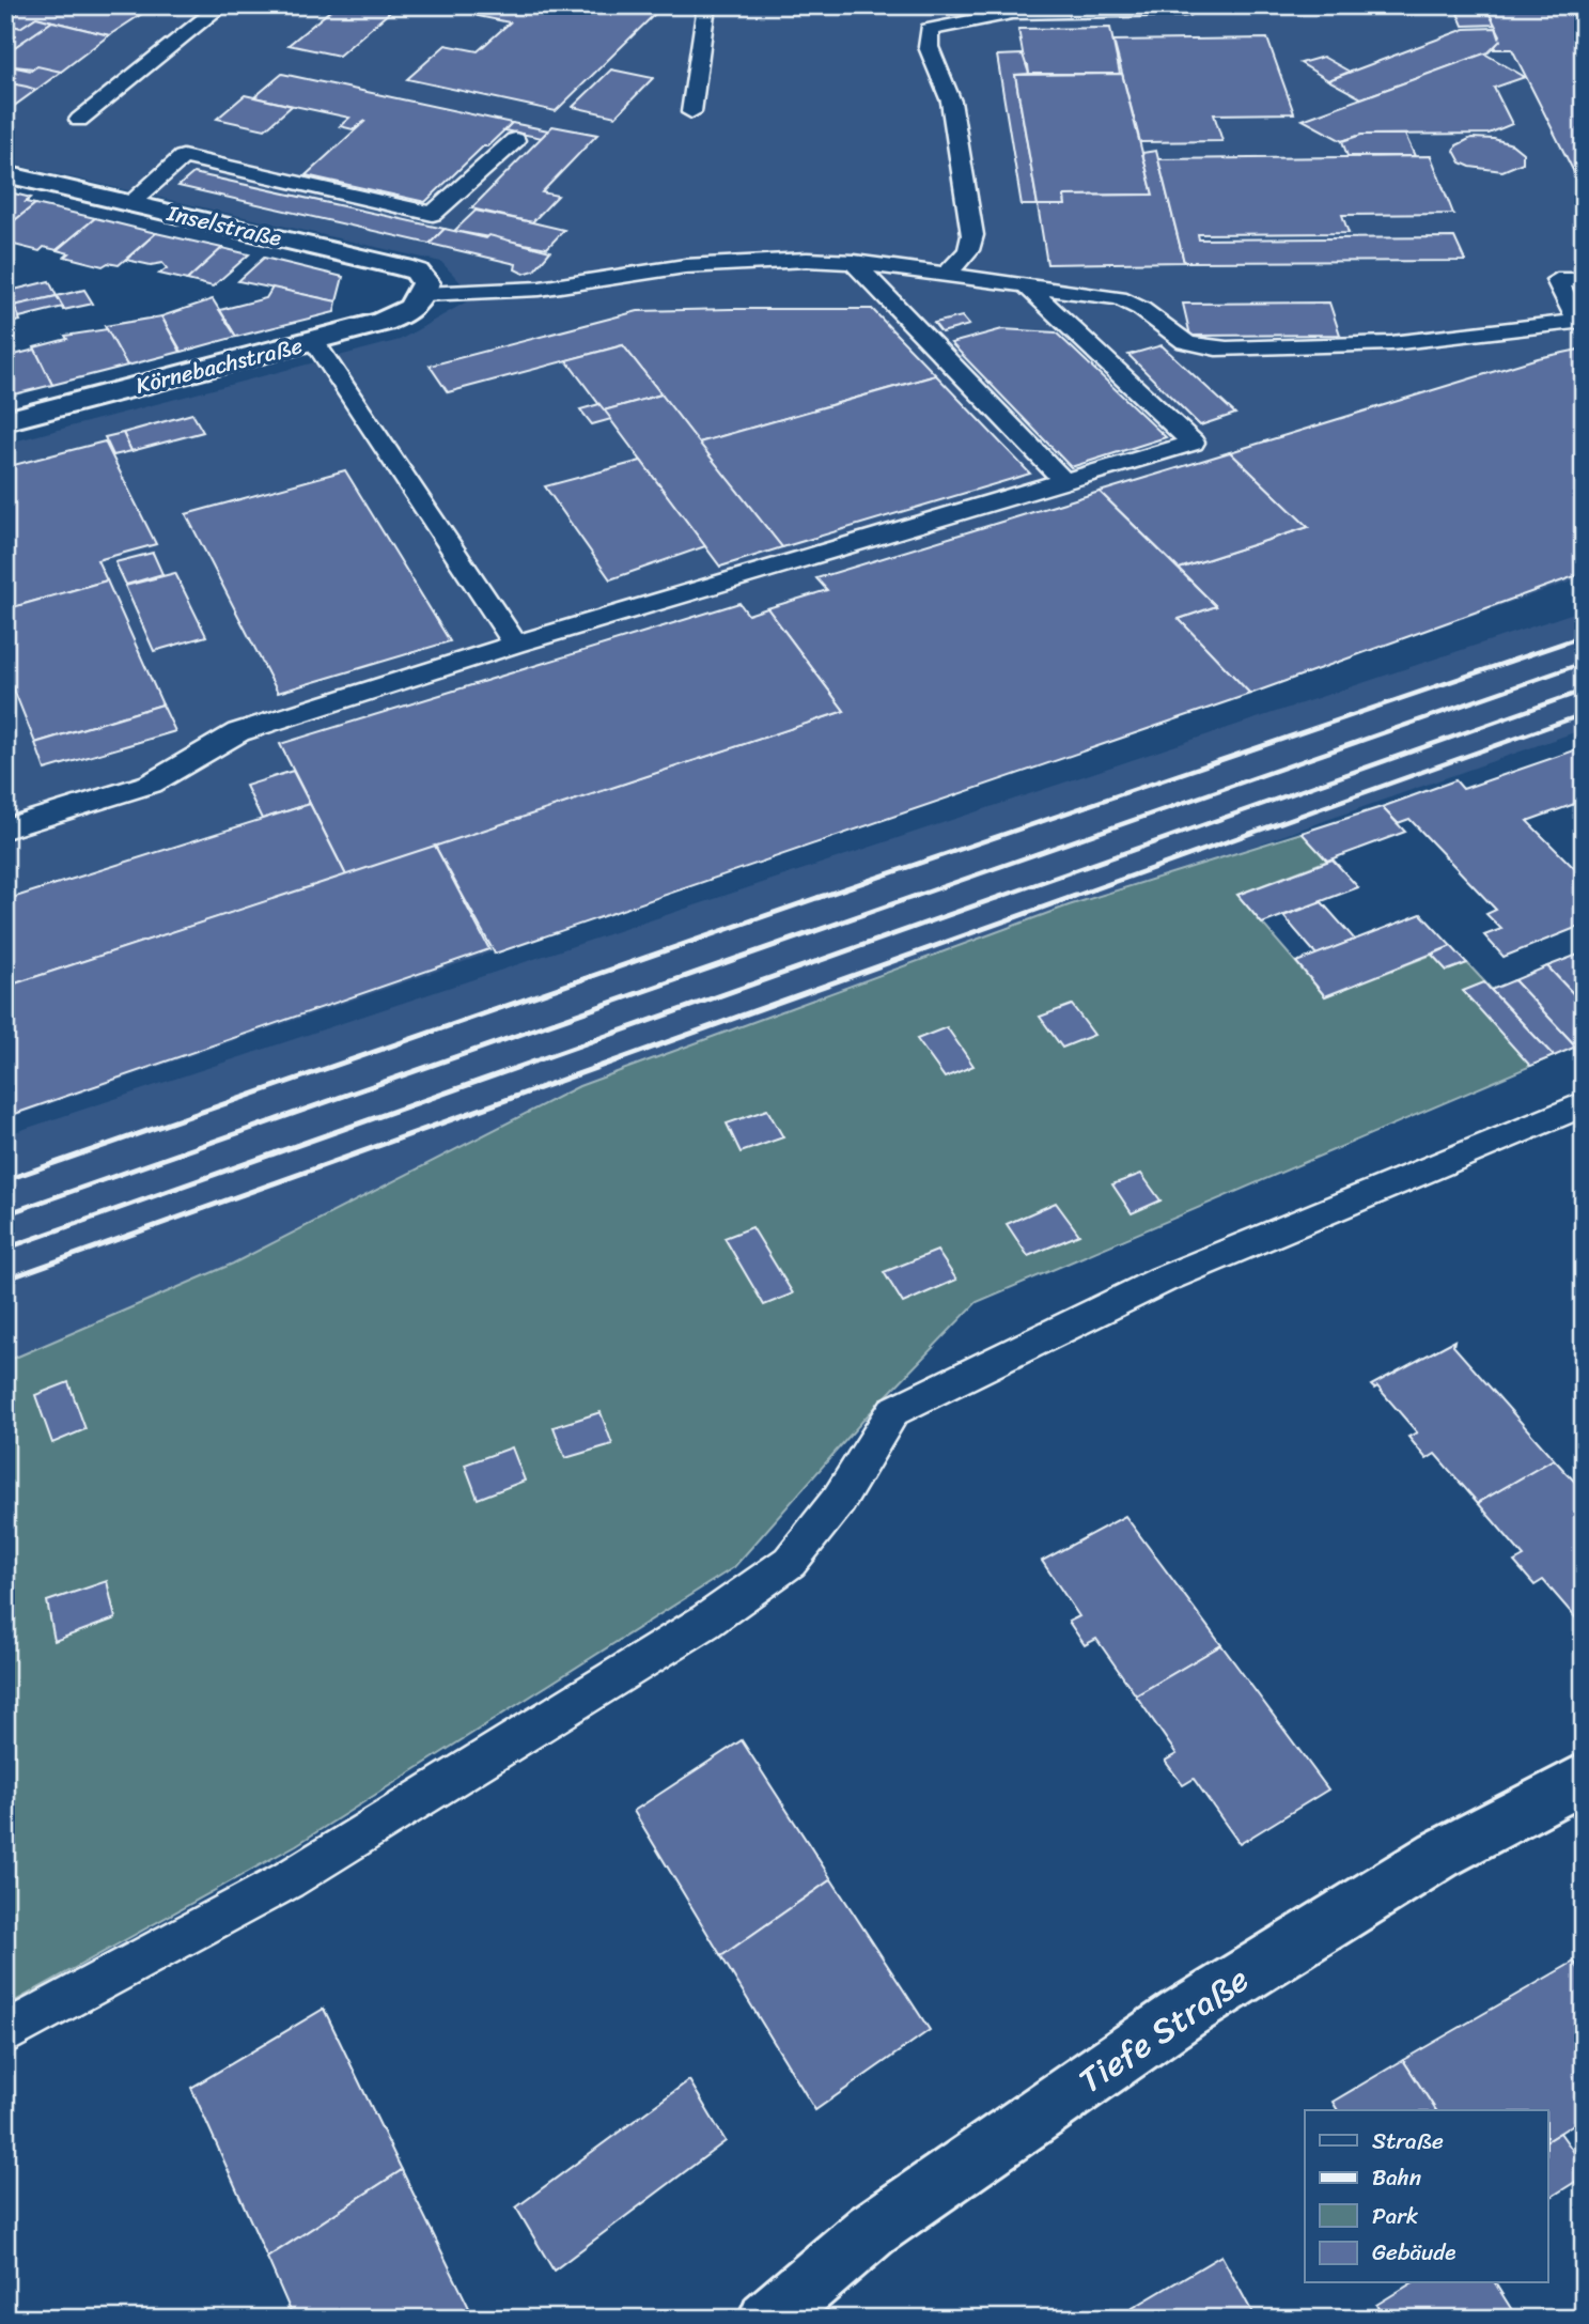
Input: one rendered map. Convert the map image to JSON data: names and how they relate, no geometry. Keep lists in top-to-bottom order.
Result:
{
  "streets": {
    "street": ["Inselstraße", "Körnebachstraße", "Tiefe Straße"]
  },
  "crossings": [
    ["Inselstraße", "Körnebachstraße"]
  ],
  "legend": [
    "Straße",
    "Bahn",
    "Park",
    "Gebäude"
  ]
}
